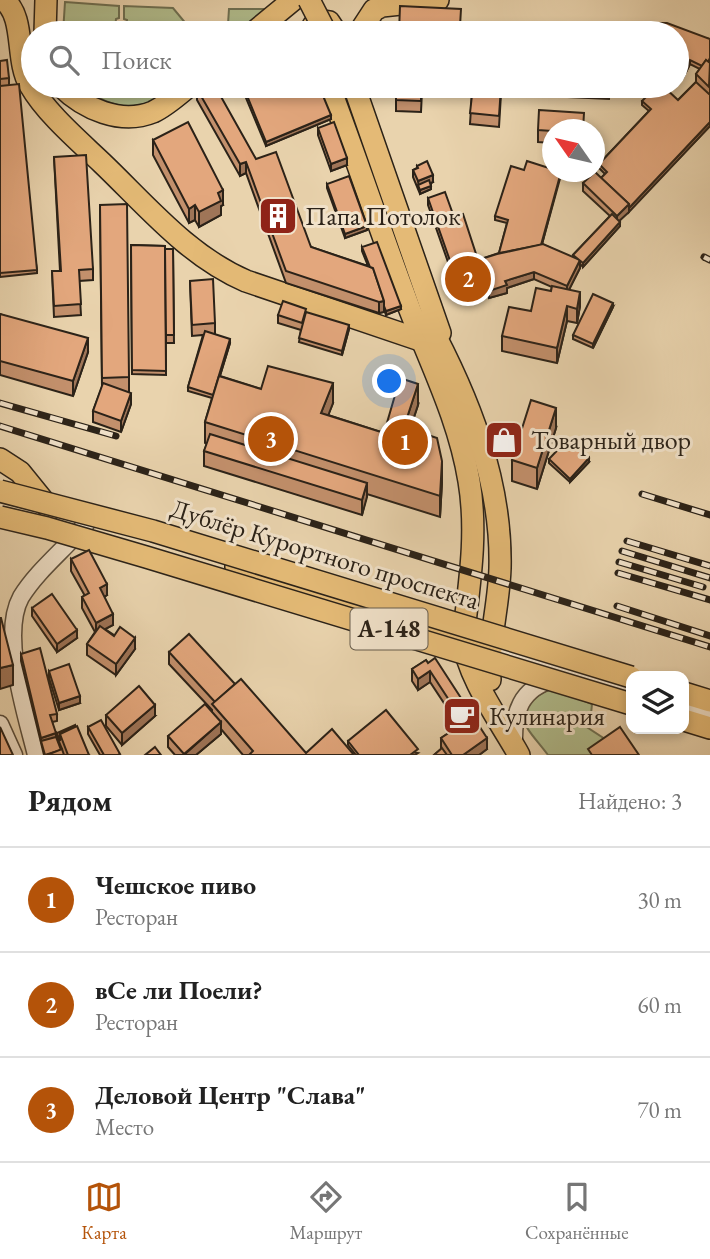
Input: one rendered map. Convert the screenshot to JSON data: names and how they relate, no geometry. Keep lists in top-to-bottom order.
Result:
{
  "streets": {
    "main road": ["Дублёр Курортного проспекта", "А-148"]
  },
  "crossings": [
    ["Дублёр Курортного проспекта", "А-148"]
  ],
  "places": {
    "building": ["Папа Потолок"],
    "shop": ["Товарный двор"],
    "cafe": ["Кулинария"]
  },
  "north": "top left",
  "page": {
    "search": "Поиск",
    "pins": ["2", "3", "1"],
    "heading": ["Рядом", "Найдено: 3"],
    "list": [
      {
        "mark": "1",
        "name": "Чешское пиво",
        "note": "Ресторан",
        "value": "30 m"
      },
      {
        "mark": "2",
        "name": "вСе ли Поели?",
        "note": "Ресторан",
        "value": "60 m"
      },
      {
        "mark": "3",
        "name": "Деловой Центр \"Слава\"",
        "note": "Место",
        "value": "70 m"
      }
    ],
    "nav": ["Карта", "Маршрут", "Сохранённые"]
  }
}
